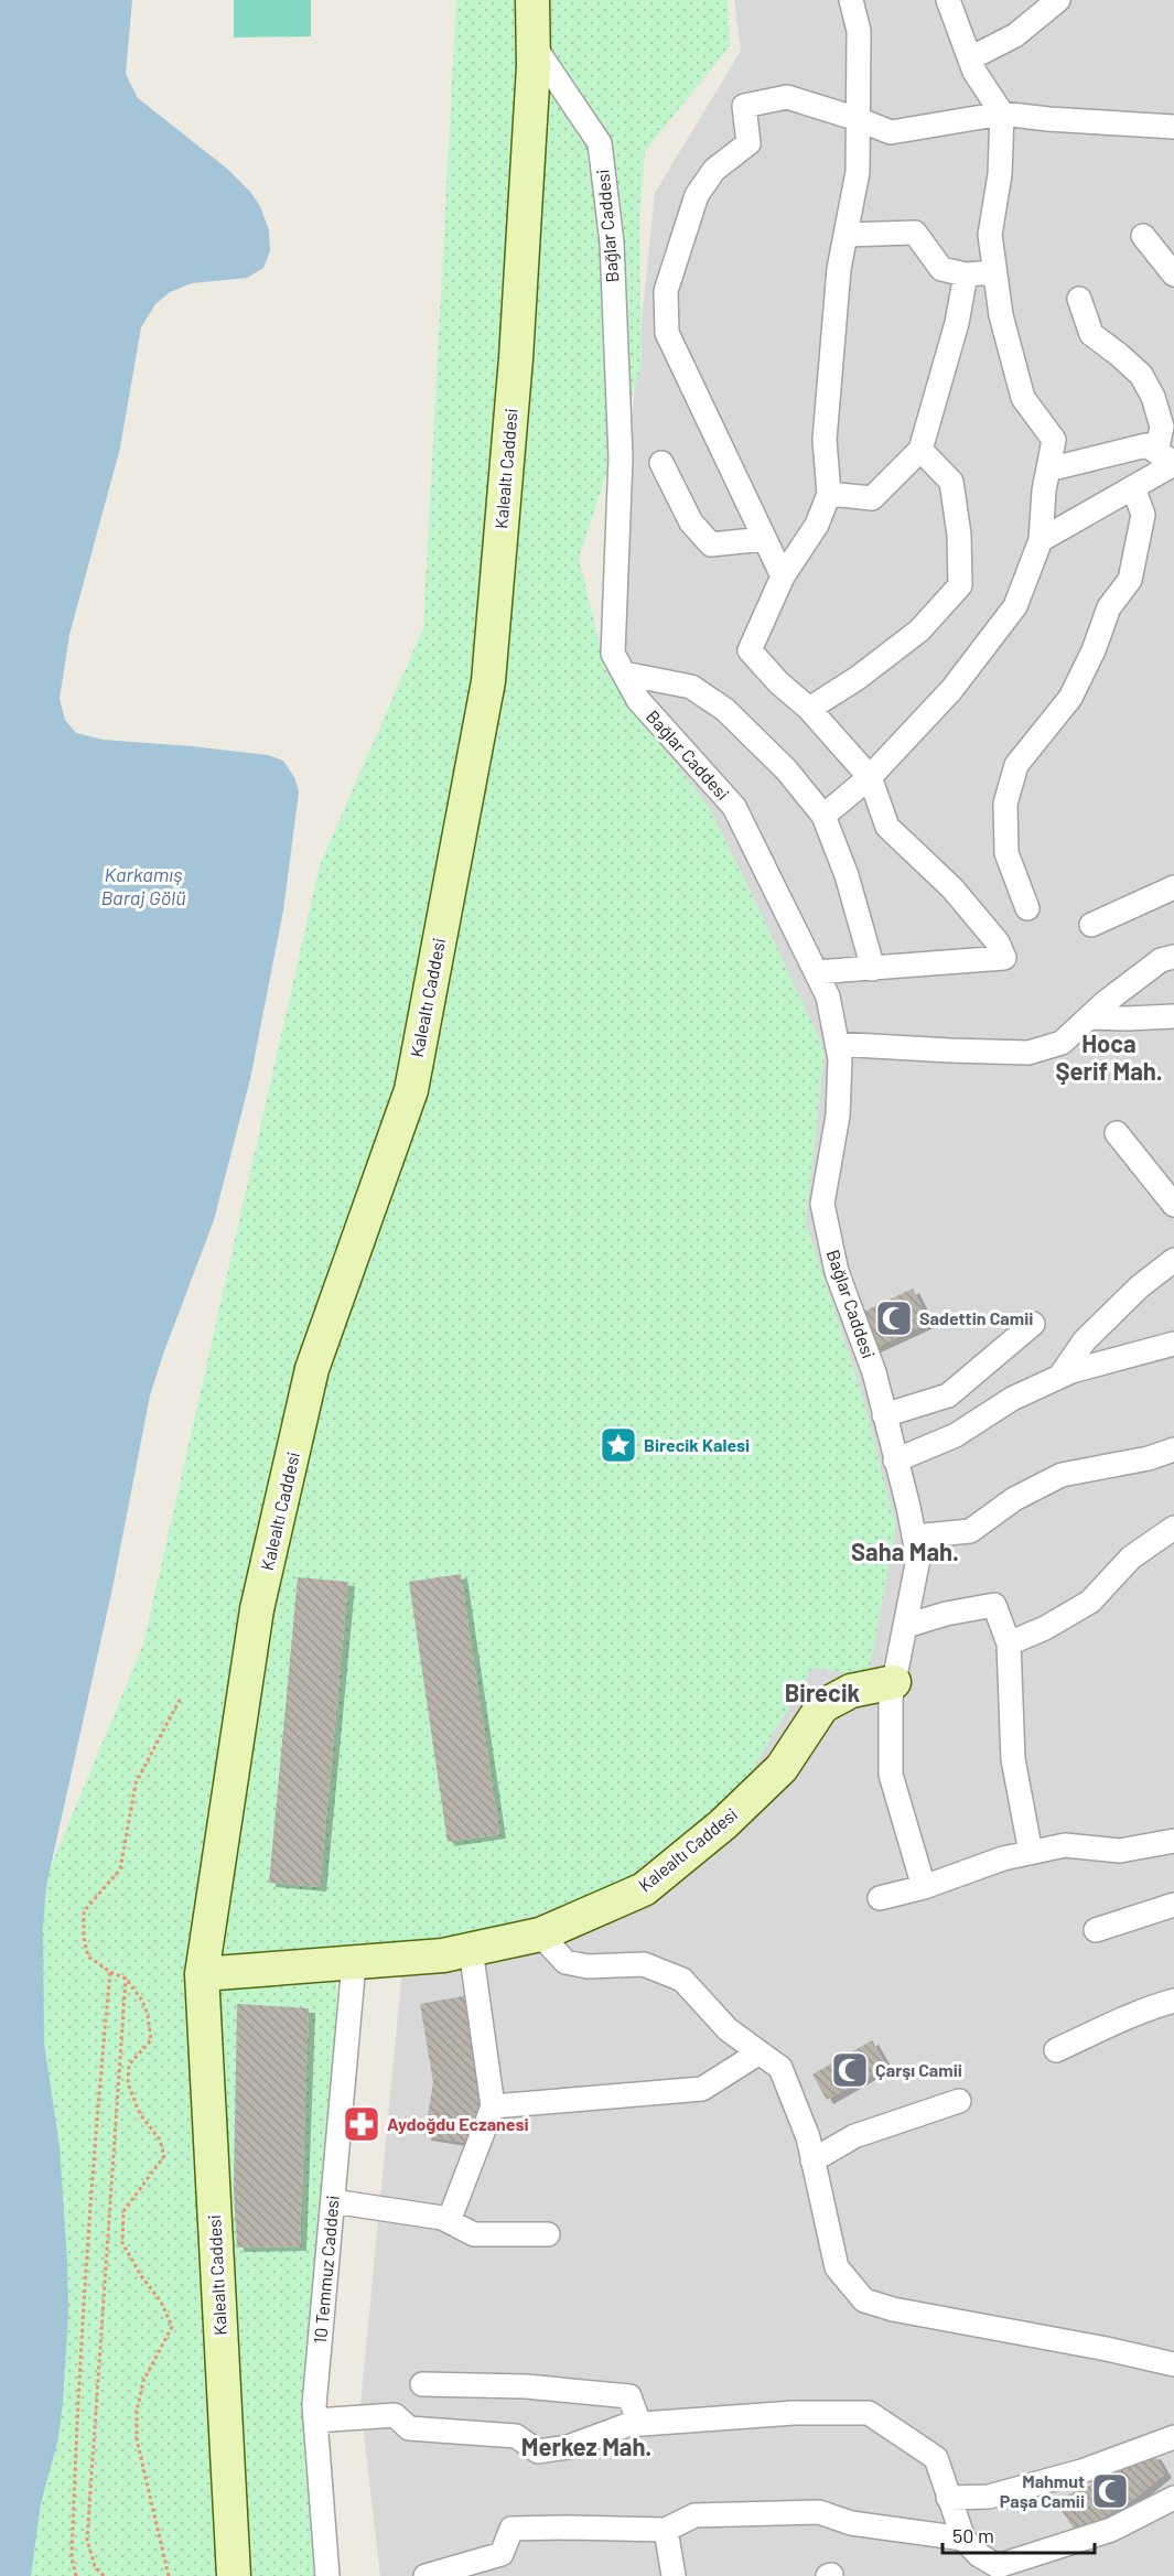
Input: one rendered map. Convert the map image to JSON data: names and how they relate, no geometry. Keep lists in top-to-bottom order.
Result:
{
  "streets": {
    "street": ["Bağlar Caddesi", "Kalealtı Caddesi", "10 Temmuz Caddesi"]
  },
  "crossings": [
    ["Bağlar Caddesi", "Kalealtı Caddesi"],
    ["Kalealtı Caddesi", "10 Temmuz Caddesi"]
  ],
  "districts": [
    "Hoca Şerif Mah.",
    "Saha Mah.",
    "Birecik",
    "Merkez Mah."
  ],
  "water": ["Karkamış Baraj Gölü"],
  "places": {
    "mosque": ["Sadettin Camii", "Çarşı Camii", "Mahmut Paşa Camii"],
    "place": ["Birecik Kalesi"],
    "pharmacy": ["Aydoğdu Eczanesi"]
  },
  "scale_bar": "50 m"
}
